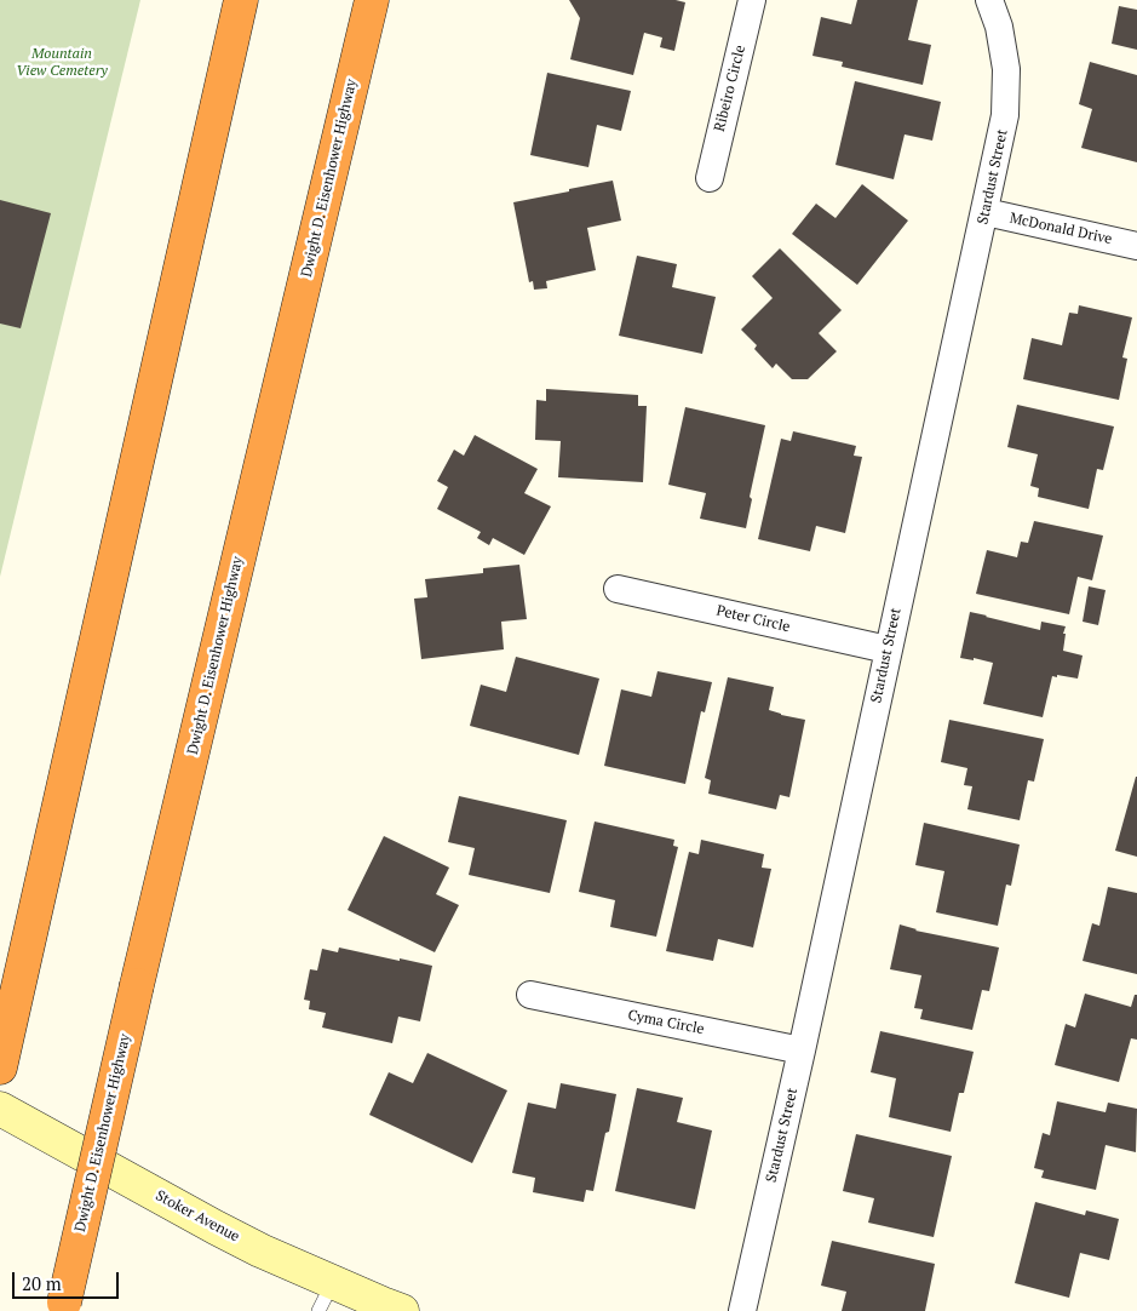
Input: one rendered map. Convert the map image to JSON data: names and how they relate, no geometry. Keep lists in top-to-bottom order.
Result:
{
  "streets": {
    "highway": ["Dwight D. Eisenhower Highway"],
    "street": [
      "Ribeiro Circle",
      "Stardust Street",
      "McDonald Drive",
      "Peter Circle",
      "Cyma Circle",
      "Stoker Avenue"
    ]
  },
  "crossings": [
    ["Stardust Street", "McDonald Drive"],
    ["Stardust Street", "Peter Circle"],
    ["Stardust Street", "Cyma Circle"]
  ],
  "parks": ["Mountain View Cemetery"],
  "scale_bar": "20 m"
}
